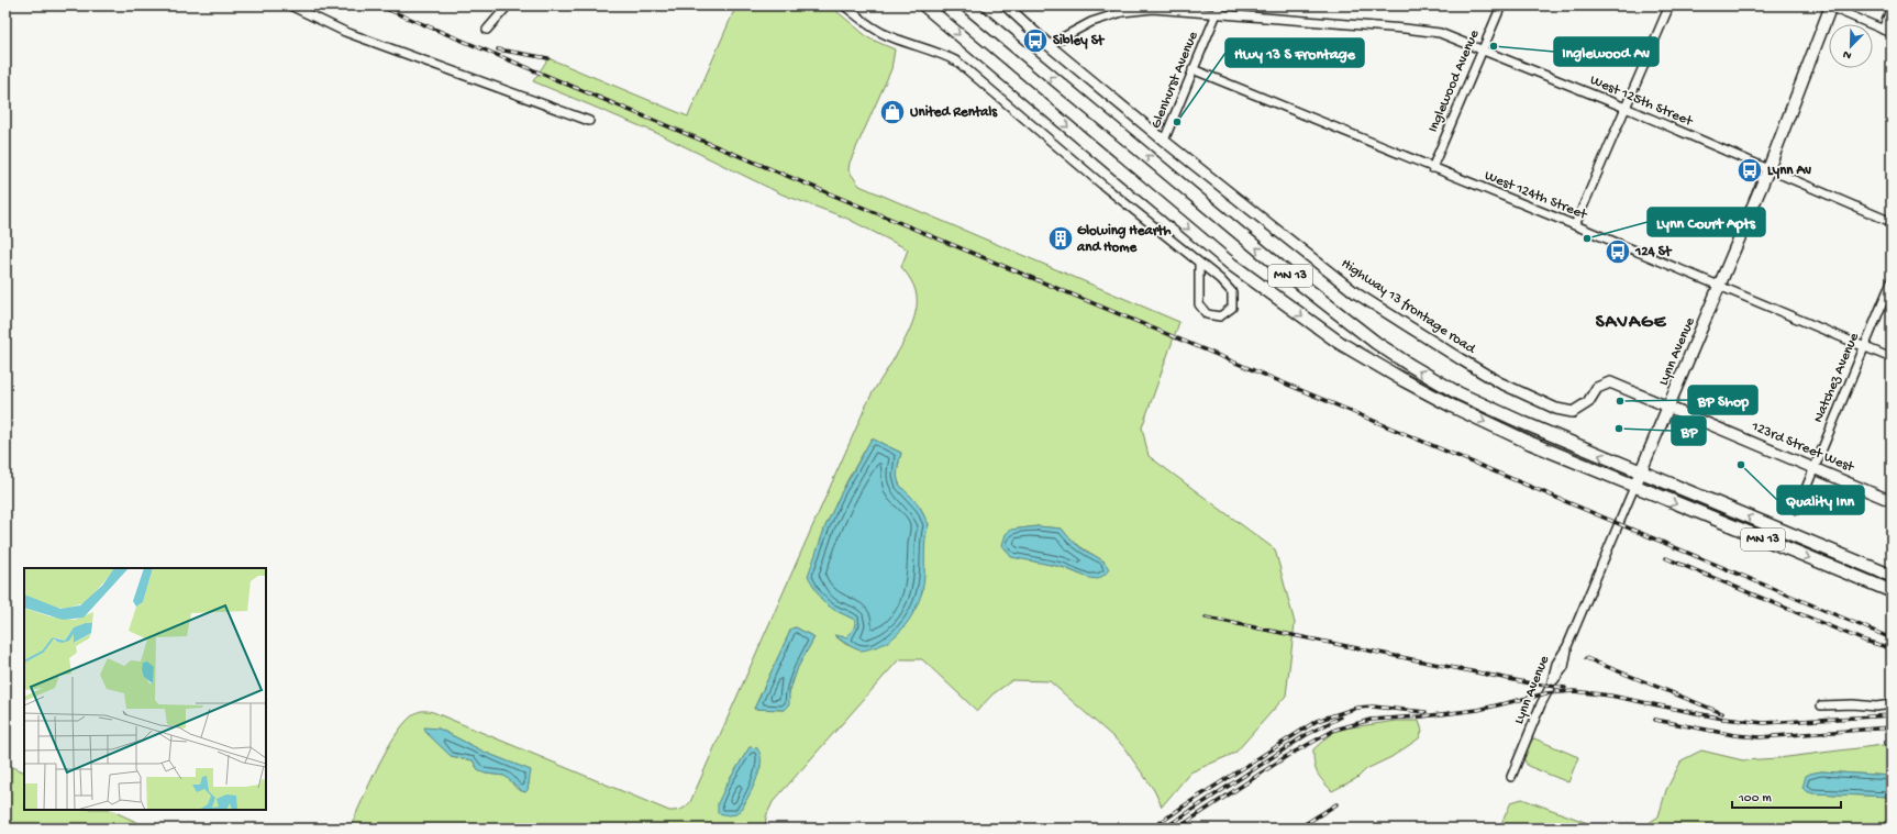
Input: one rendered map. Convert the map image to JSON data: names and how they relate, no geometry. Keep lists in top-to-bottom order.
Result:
{
  "streets": {
    "highway": ["MN 13"],
    "main road": ["Lynn Avenue"],
    "street": [
      "Glenhurst Avenue",
      "Inglewood Avenue",
      "West 125th Street",
      "West 124th Street",
      "Highway 13 frontage road",
      "Natchez Avenue",
      "123rd Street West"
    ]
  },
  "crossings": [
    ["Glenhurst Avenue", "West 125th Street"],
    ["Glenhurst Avenue", "West 124th Street"],
    ["Glenhurst Avenue", "Highway 13 frontage road"],
    ["Inglewood Avenue", "West 125th Street"],
    ["Inglewood Avenue", "West 124th Street"],
    ["West 125th Street", "Lynn Avenue"],
    ["West 124th Street", "Lynn Avenue"],
    ["West 124th Street", "Natchez Avenue"],
    ["MN 13", "Lynn Avenue"],
    ["Highway 13 frontage road", "123rd Street West"],
    ["Lynn Avenue", "123rd Street West"],
    ["Natchez Avenue", "123rd Street West"]
  ],
  "districts": ["SAVAGE"],
  "places": {
    "bus stop": ["Sibley St", "Lynn Av", "124 St"],
    "other": [
      "Inglewood Av",
      "Hwy 13 S Frontage",
      "Lynn Court Apts",
      "BP Shop",
      "BP",
      "Quality Inn"
    ],
    "shop": ["United Rentals"],
    "building": ["Glowing Hearth and Home"]
  },
  "scale_bar": "100 m",
  "north": "bottom left"
}
